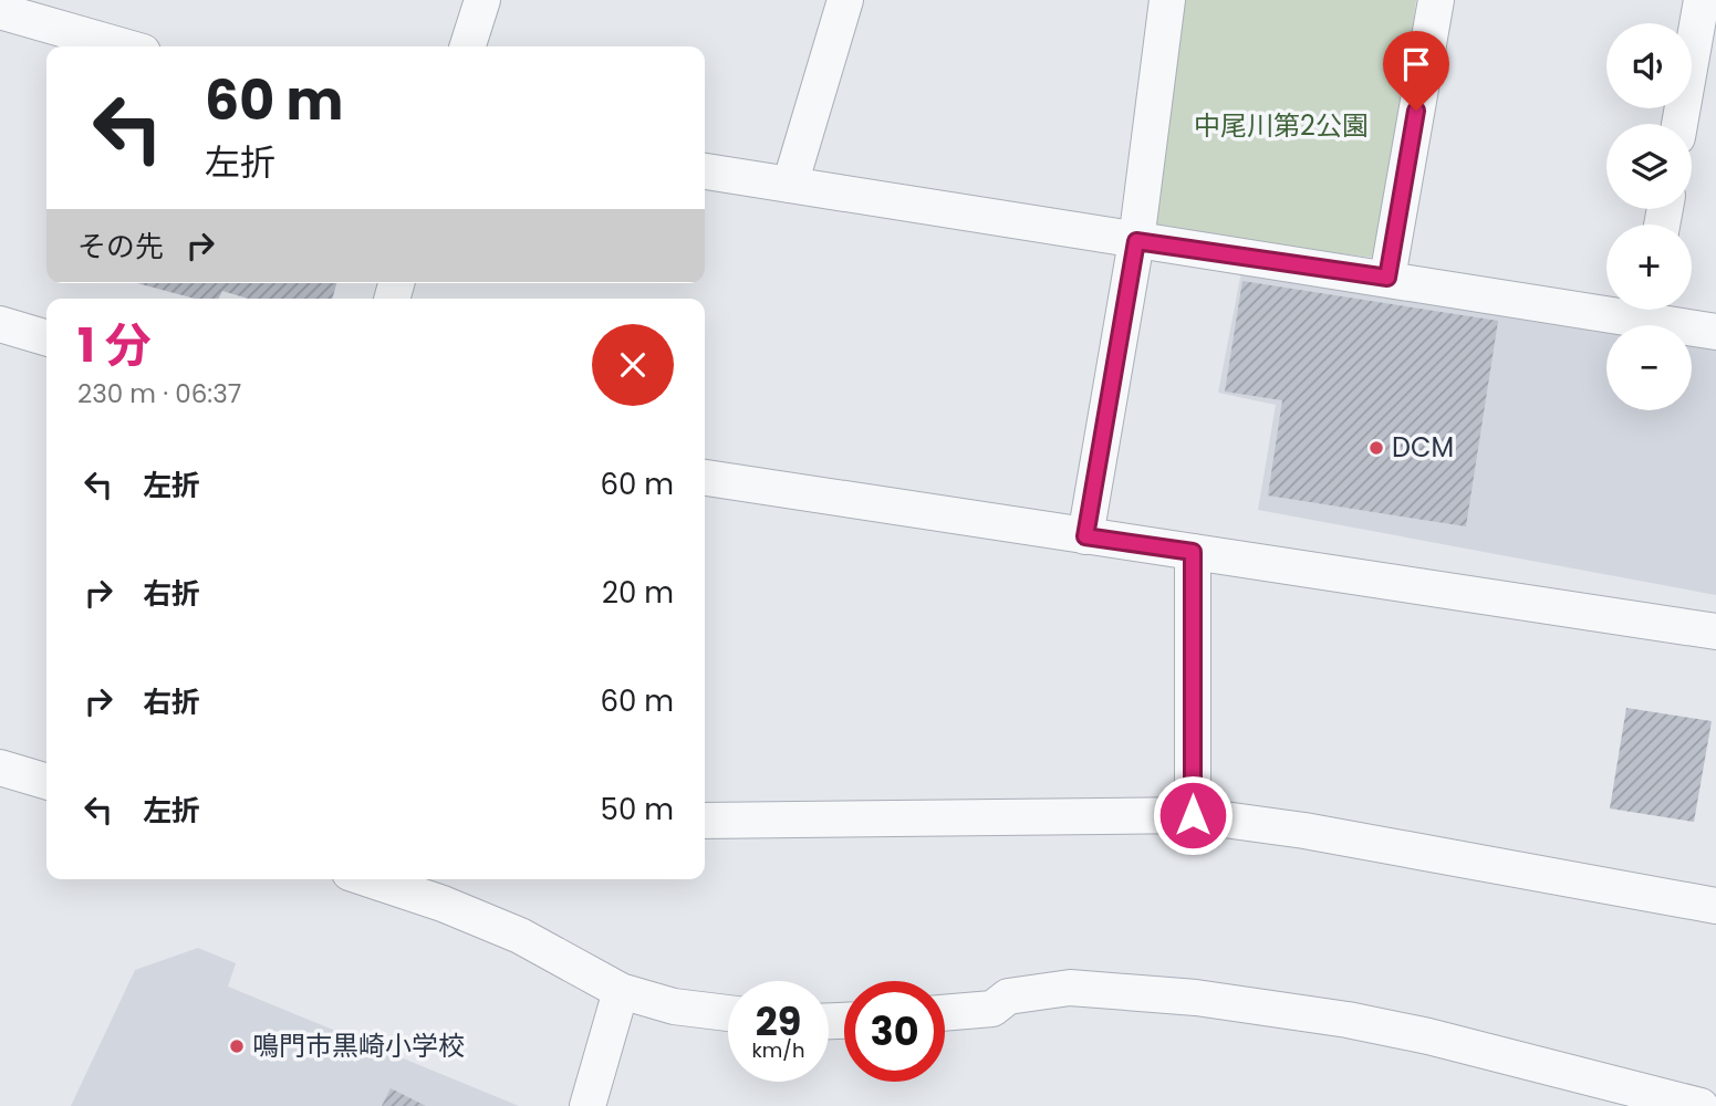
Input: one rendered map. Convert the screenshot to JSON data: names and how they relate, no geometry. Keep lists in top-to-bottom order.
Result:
{
  "parks": ["中尾川第2公園"],
  "places": ["DCM", "鳴門市黒崎小学校"],
  "page": {
    "map_buttons": ["+", "−"],
    "turn": ["60 m", "左折"],
    "then": "その先",
    "heading": ["1 分", "230 m · 06:37"],
    "list": [
      {
        "name": "左折",
        "value": "60 m"
      },
      {
        "name": "右折",
        "value": "20 m"
      },
      {
        "name": "右折",
        "value": "60 m"
      },
      {
        "name": "左折",
        "value": "50 m"
      }
    ],
    "speed": "29 km/h",
    "limit": "30"
  }
}
